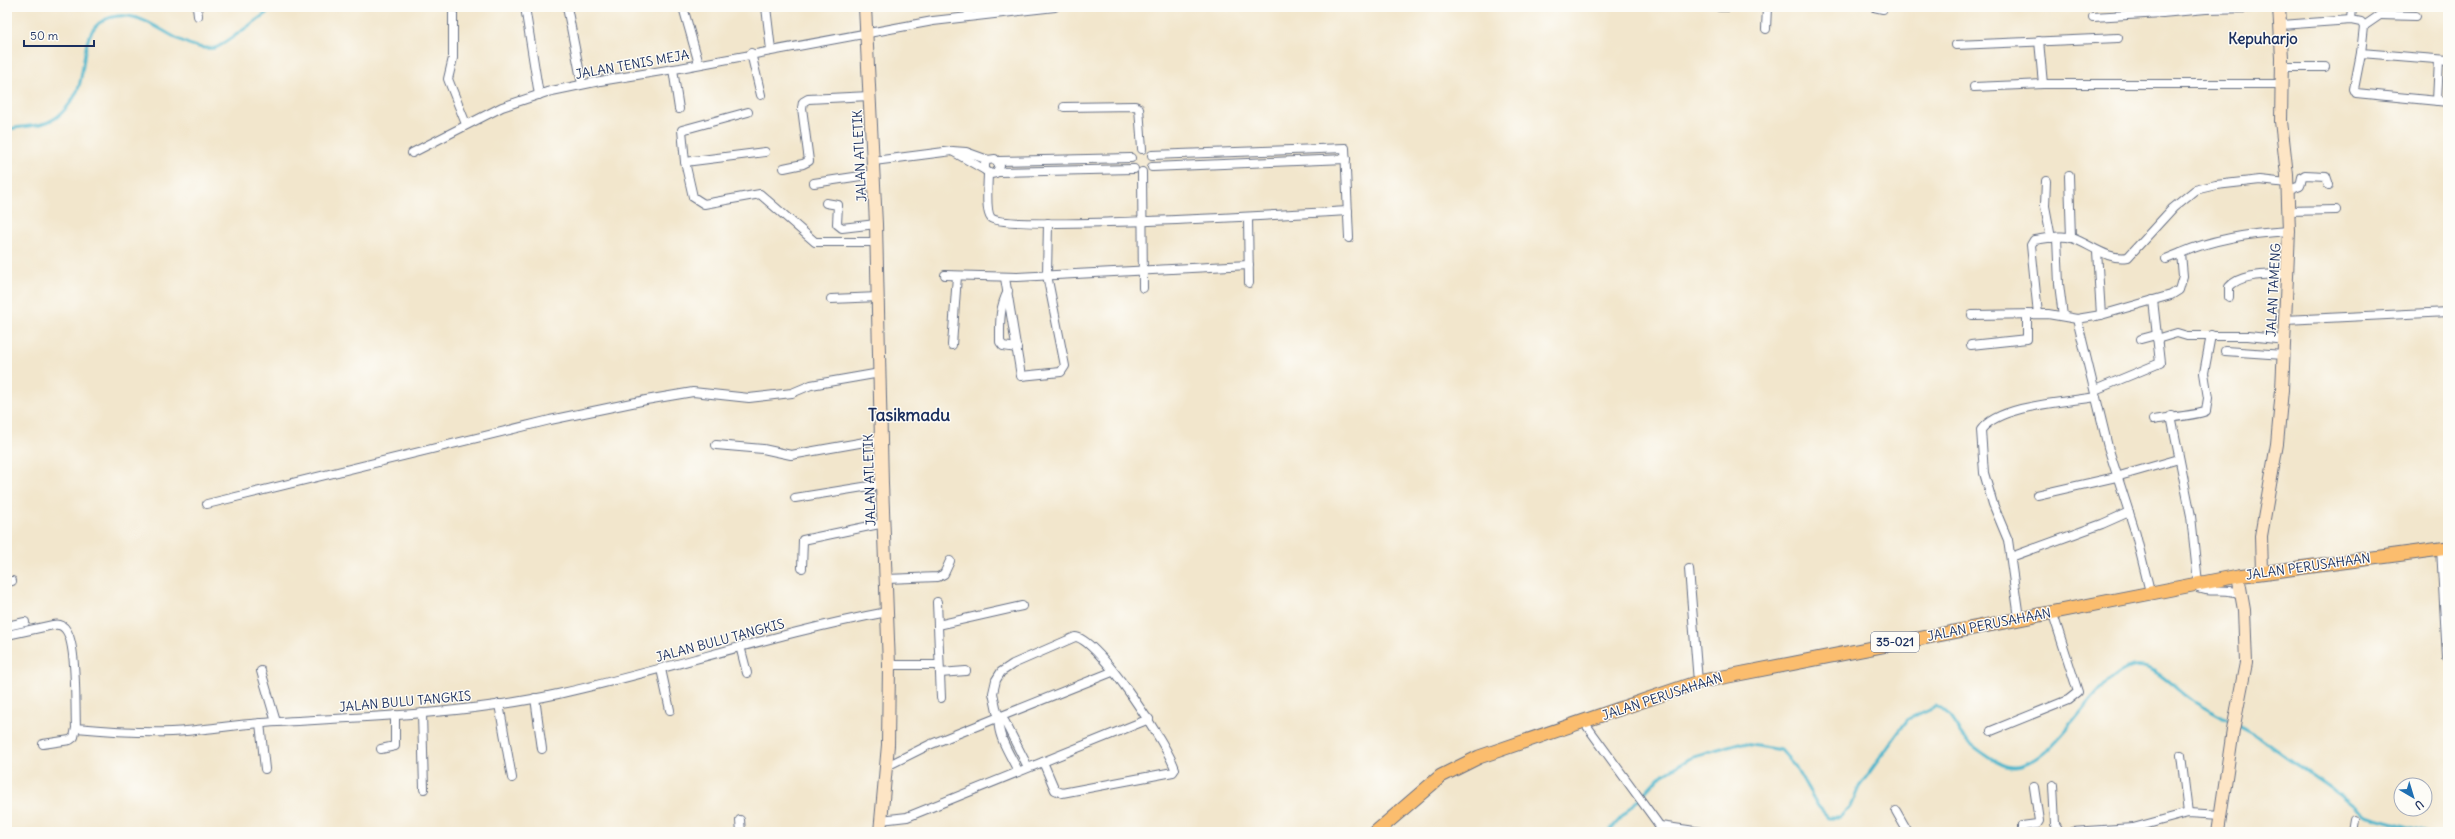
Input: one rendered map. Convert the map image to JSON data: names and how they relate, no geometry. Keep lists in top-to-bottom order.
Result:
{
  "streets": {
    "main road": ["JALAN PERUSAHAAN", "35-021"],
    "street": [
      "JALAN TENIS MEJA",
      "JALAN ATLETIK",
      "JALAN TAMENG",
      "JALAN BULU TANGKIS"
    ]
  },
  "crossings": [
    ["JALAN TENIS MEJA", "JALAN ATLETIK"],
    ["JALAN ATLETIK", "JALAN BULU TANGKIS"],
    ["JALAN TAMENG", "JALAN PERUSAHAAN"]
  ],
  "districts": ["Kepuharjo", "Tasikmadu"],
  "scale_bar": "50 m",
  "north": "bottom right"
}
